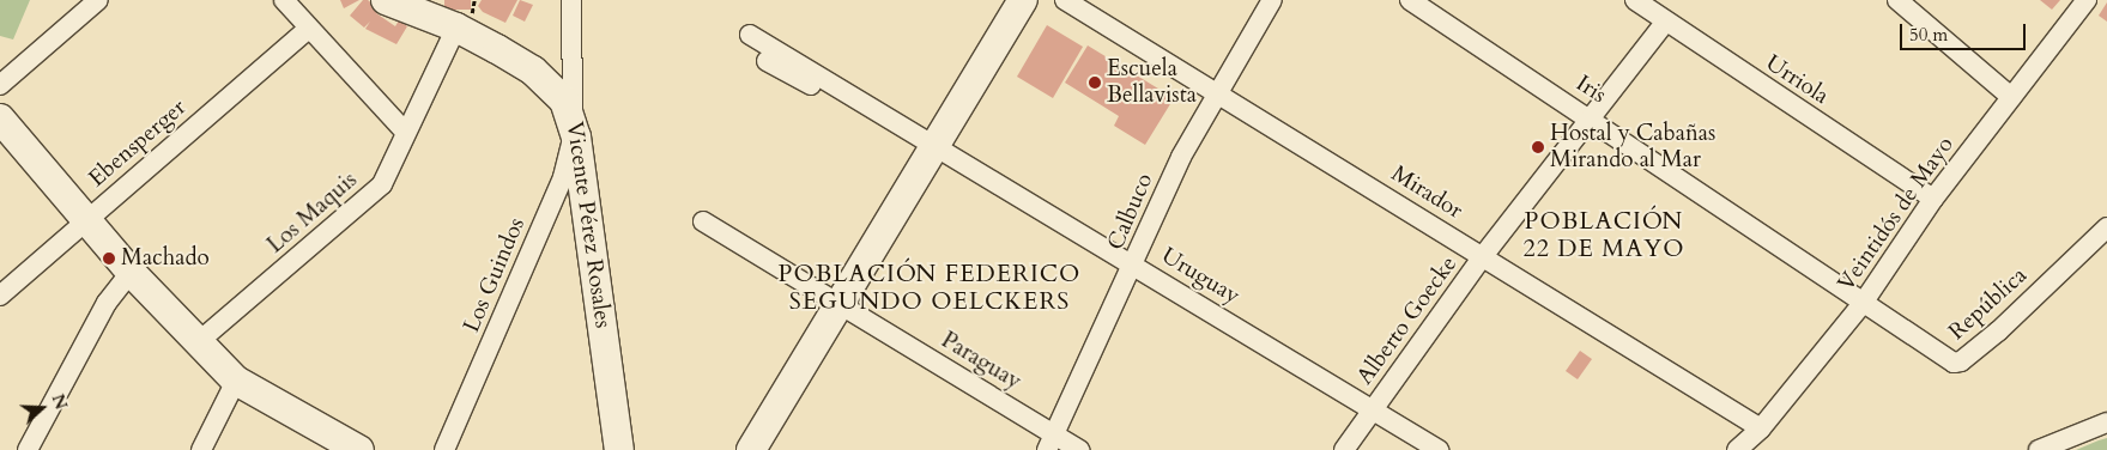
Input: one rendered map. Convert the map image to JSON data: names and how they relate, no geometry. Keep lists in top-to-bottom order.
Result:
{
  "streets": {
    "main road": ["Vicente Pérez Rosales"],
    "street": [
      "Urriola",
      "Iris",
      "Ebensperger",
      "Mirador",
      "Calbuco",
      "Los Maquis",
      "Veintidós de Mayo",
      "Los Guindos",
      "Uruguay",
      "República",
      "Alberto Goecke",
      "Paraguay"
    ]
  },
  "crossings": [
    ["Urriola", "Veintidós de Mayo"],
    ["Urriola", "Alberto Goecke"],
    ["Iris", "Veintidós de Mayo"],
    ["Iris", "República"],
    ["Iris", "Alberto Goecke"],
    ["Mirador", "Calbuco"],
    ["Mirador", "Veintidós de Mayo"],
    ["Mirador", "Alberto Goecke"],
    ["Calbuco", "Uruguay"],
    ["Calbuco", "Paraguay"],
    ["Veintidós de Mayo", "República"],
    ["Vicente Pérez Rosales", "Los Guindos"],
    ["Uruguay", "Alberto Goecke"]
  ],
  "districts": ["POBLACIÓN 22 DE MAYO", "POBLACIÓN FEDERICO SEGUNDO OELCKERS"],
  "places": ["Escuela Bellavista", "Hostal y Cabañas Mirando al Mar", "Machado"],
  "scale_bar": "50 m",
  "north": "right"
}
